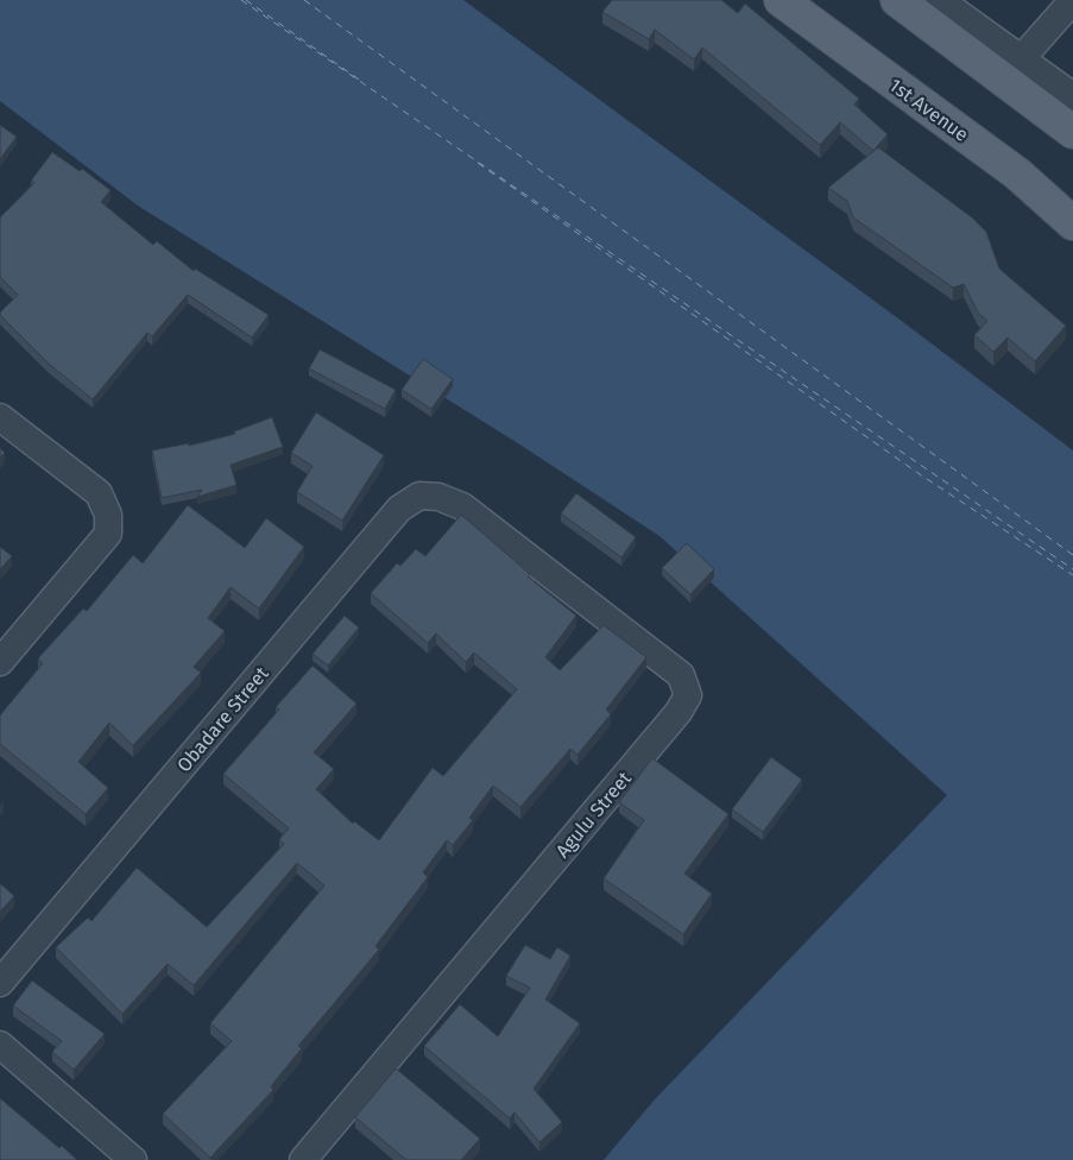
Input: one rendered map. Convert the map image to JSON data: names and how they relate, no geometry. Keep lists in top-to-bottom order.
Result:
{
  "streets": {
    "main road": ["1st Avenue"],
    "street": ["Obadare Street", "Agulu Street"]
  },
  "crossings": [
    ["Obadare Street", "Agulu Street"]
  ]
}
